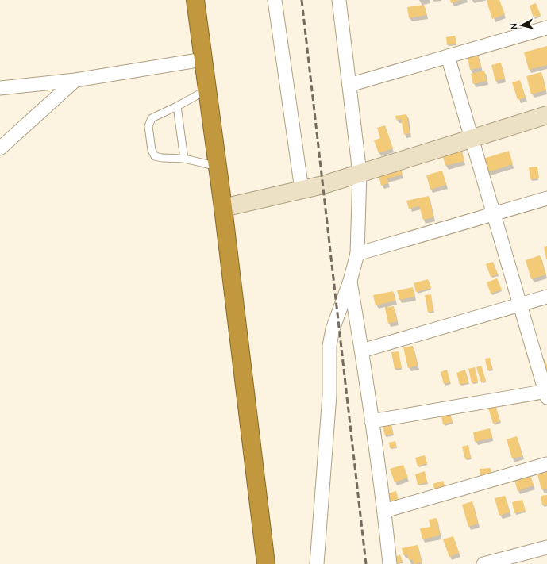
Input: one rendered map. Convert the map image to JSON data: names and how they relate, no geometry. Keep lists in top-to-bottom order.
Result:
{
  "north": "left"
}
